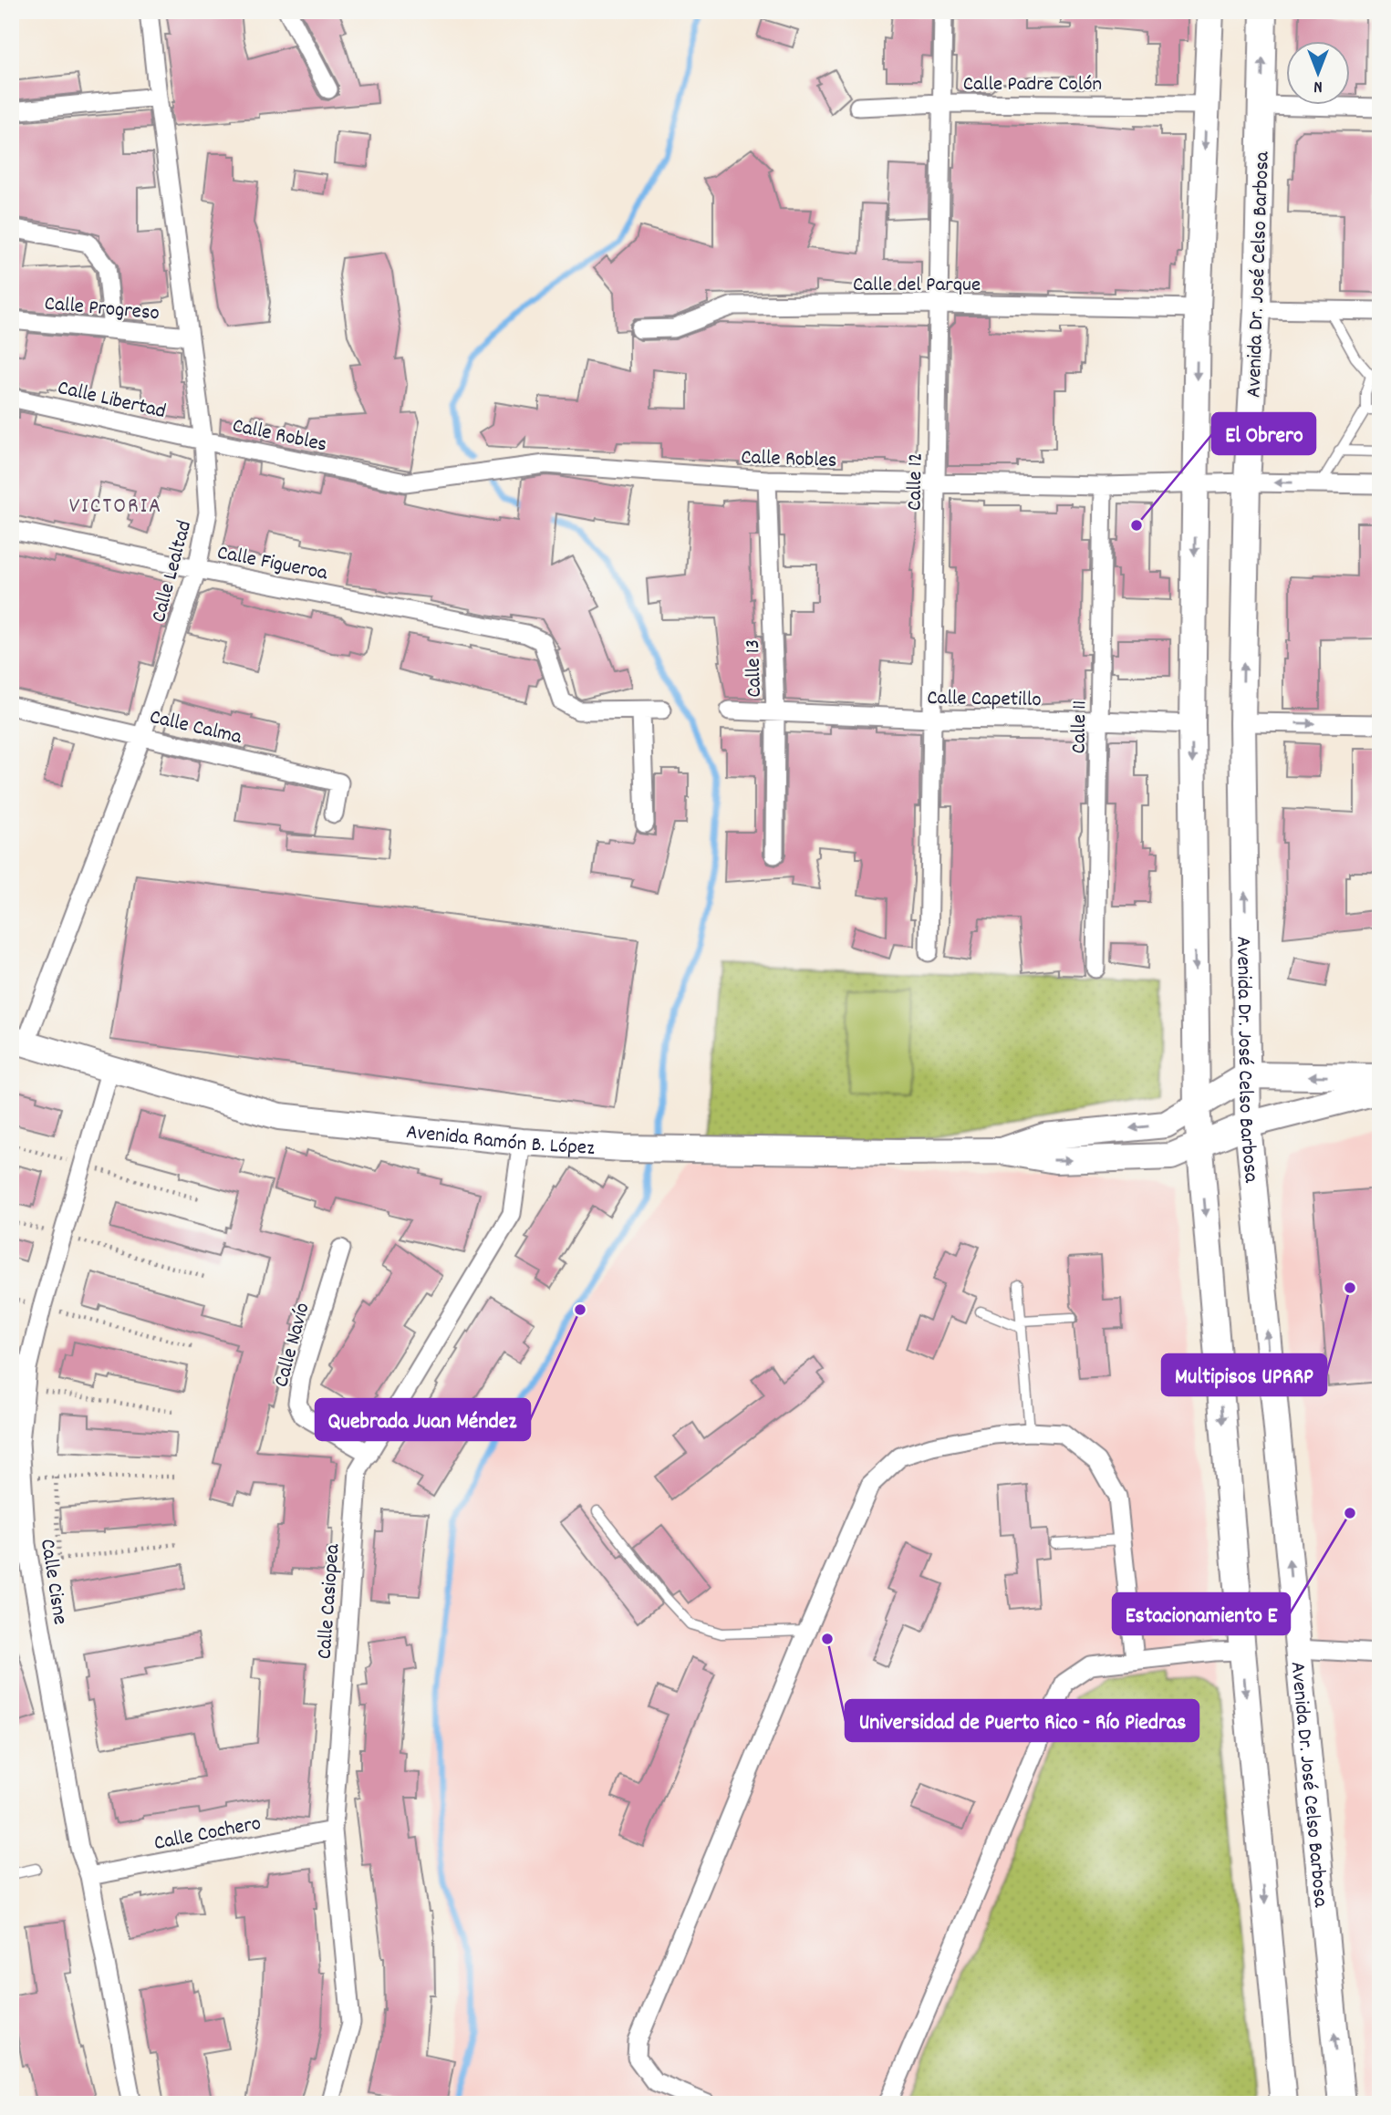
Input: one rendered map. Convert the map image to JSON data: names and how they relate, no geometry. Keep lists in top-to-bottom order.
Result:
{
  "streets": {
    "main road": ["Avenida Dr. José Celso Barbosa", "Avenida Ramón B. López"],
    "street": [
      "Calle Padre Colón",
      "Calle del Parque",
      "Calle Progreso",
      "Calle Libertad",
      "Calle Robles",
      "Calle 12",
      "Calle Figueroa",
      "Calle Lealtad",
      "Calle 13",
      "Calle Capetillo",
      "Calle Calma",
      "Calle 11",
      "Calle Navío",
      "Calle Cisne",
      "Calle Casiopea",
      "Calle Cochero"
    ]
  },
  "crossings": [
    ["Calle Padre Colón", "Calle 12"],
    ["Avenida Dr. José Celso Barbosa", "Calle Robles"],
    ["Avenida Dr. José Celso Barbosa", "Avenida Ramón B. López"],
    ["Calle del Parque", "Calle 12"],
    ["Calle Progreso", "Calle Lealtad"],
    ["Calle Libertad", "Calle Robles"],
    ["Calle Libertad", "Calle Lealtad"],
    ["Calle Robles", "Calle 12"],
    ["Calle Robles", "Calle Lealtad"],
    ["Calle Robles", "Calle 13"],
    ["Calle Robles", "Calle 11"],
    ["Calle 12", "Calle Capetillo"],
    ["Calle Figueroa", "Calle Lealtad"],
    ["Calle Lealtad", "Calle Calma"],
    ["Calle Lealtad", "Avenida Ramón B. López"],
    ["Calle 13", "Calle Capetillo"],
    ["Calle Capetillo", "Calle 11"],
    ["Avenida Ramón B. López", "Calle Cisne"],
    ["Avenida Ramón B. López", "Calle Casiopea"],
    ["Calle Navío", "Calle Casiopea"],
    ["Calle Cisne", "Calle Cochero"],
    ["Calle Casiopea", "Calle Cochero"]
  ],
  "districts": ["VICTORIA"],
  "places": [
    "El Obrero",
    "Multipisos UPRRP",
    "Quebrada Juan Méndez",
    "Estacionamiento E",
    "Universidad de Puerto Rico - Río Piedras"
  ],
  "north": "bottom"
}
